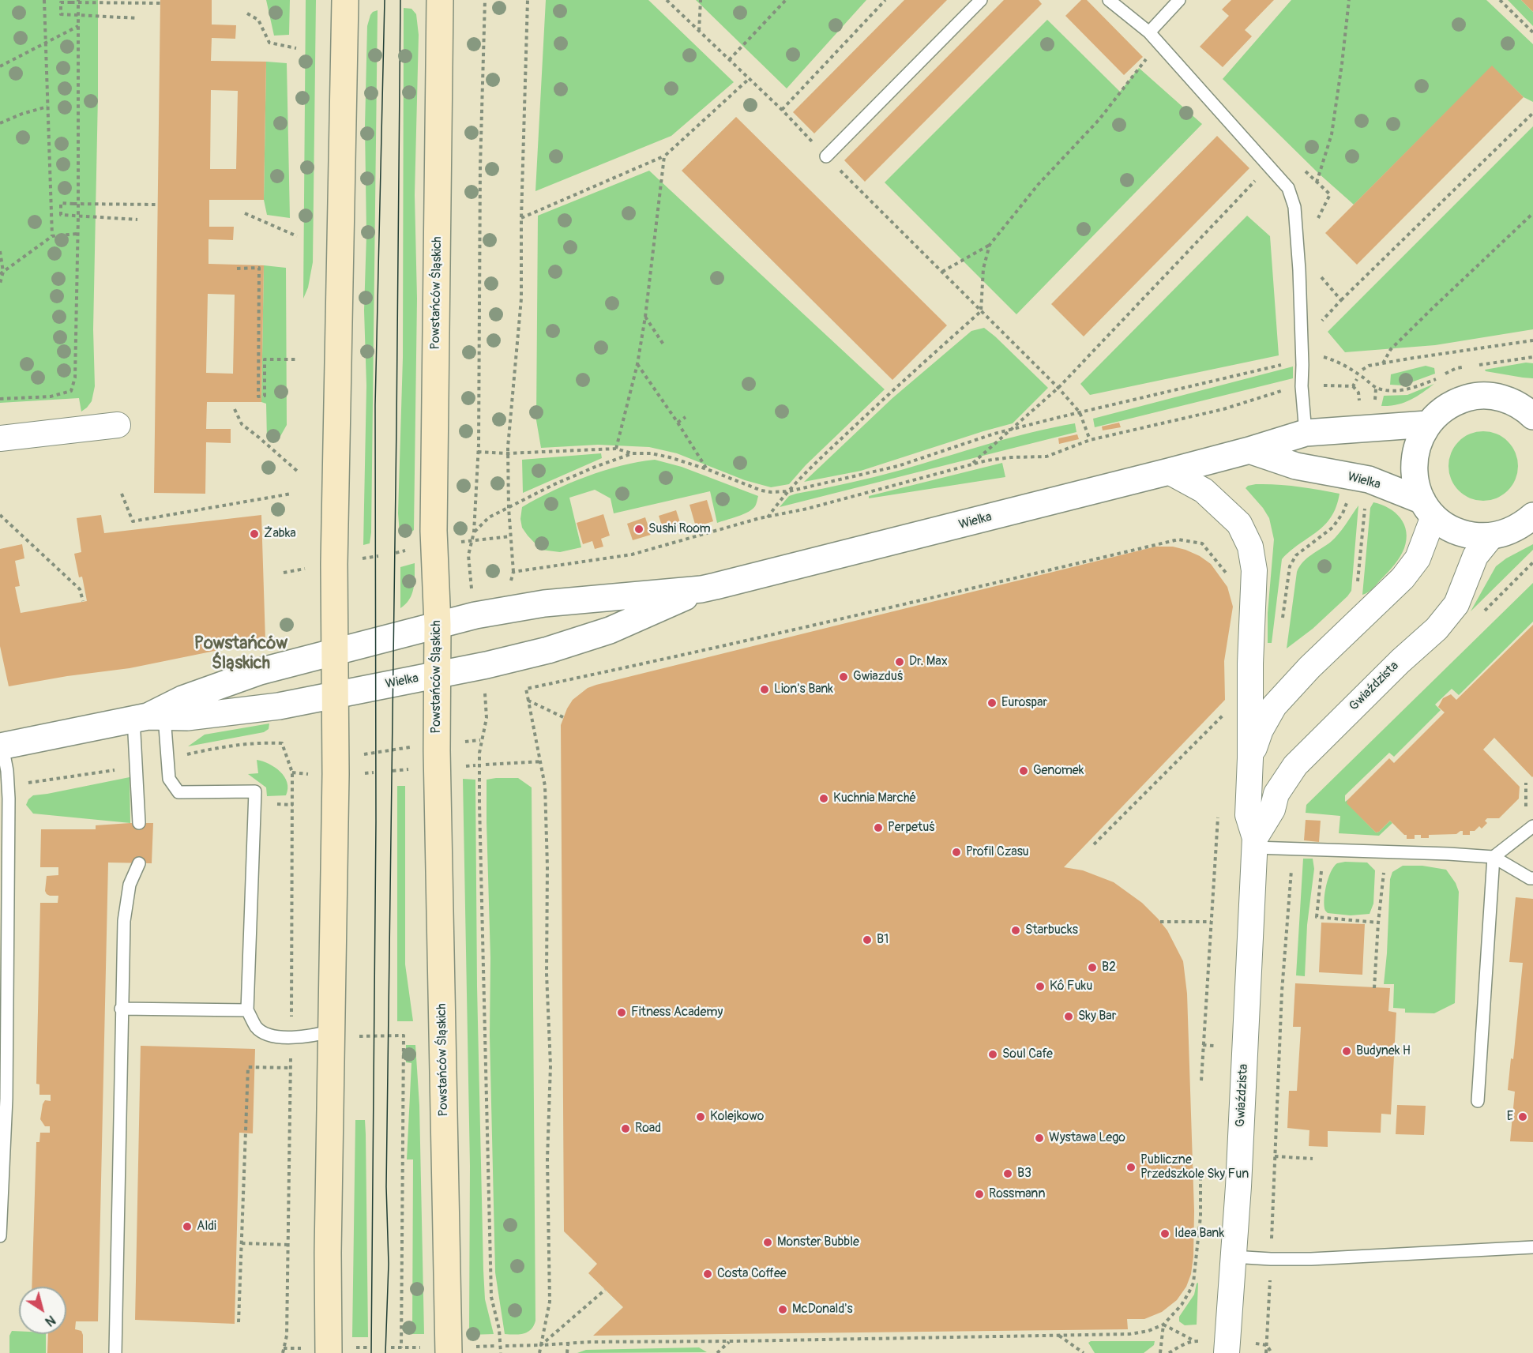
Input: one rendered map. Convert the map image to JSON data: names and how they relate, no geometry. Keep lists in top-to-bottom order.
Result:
{
  "streets": {
    "main road": ["Powstańców Śląskich"],
    "street": ["Wielka", "Gwiaździsta"]
  },
  "crossings": [
    ["Powstańców Śląskich", "Wielka"],
    ["Wielka", "Gwiaździsta"]
  ],
  "districts": ["Powstańców Śląskich"],
  "places": [
    "Sushi Room",
    "Żabka",
    "Dr. Max",
    "Gwiazduś",
    "Lion's Bank",
    "Eurospar",
    "Genomek",
    "Kuchnia Marché",
    "Perpetuś",
    "Profil Czasu",
    "Starbucks",
    "B1",
    "B2",
    "Kô Fuku",
    "Fitness Academy",
    "Sky Bar",
    "Budynek H",
    "Soul Cafe",
    "Kolejkowo",
    "E",
    "Road",
    "Wystawa Lego",
    "Publiczne Przedszkole Sky Fun",
    "B3",
    "Rossmann",
    "Aldi",
    "Idea Bank",
    "Monster Bubble",
    "Costa Coffee",
    "McDonald's"
  ],
  "north": "bottom right"
}
